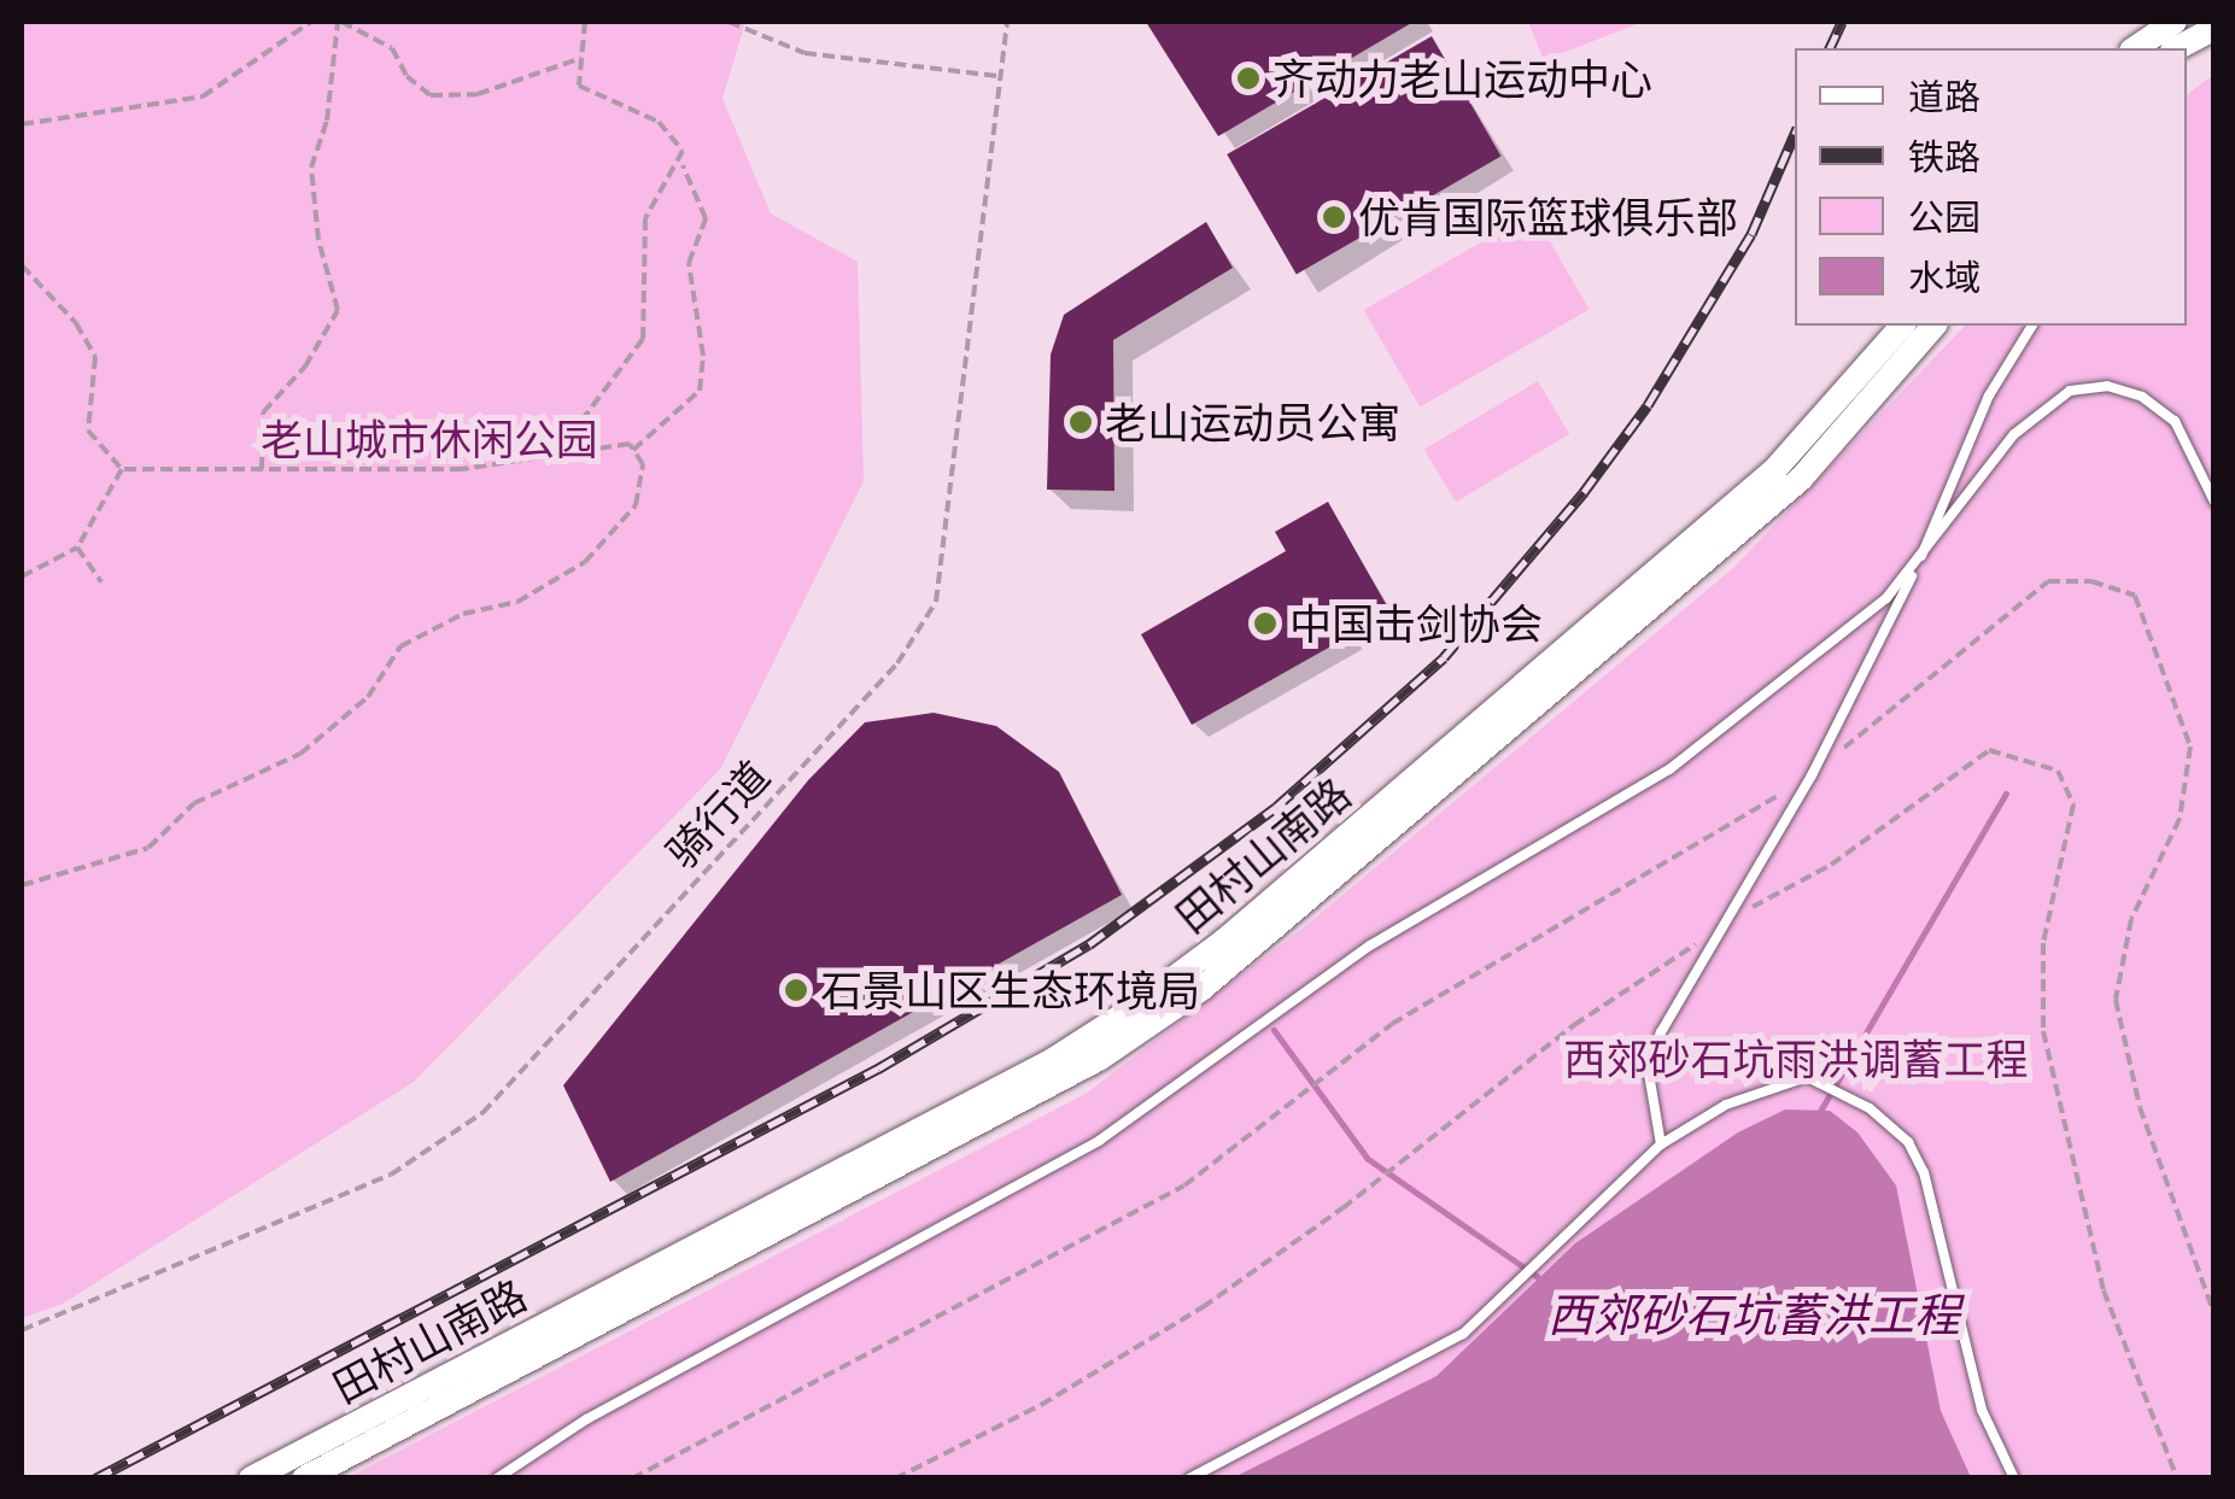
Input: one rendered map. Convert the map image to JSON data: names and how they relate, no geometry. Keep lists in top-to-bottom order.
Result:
{
  "streets": {
    "main road": ["田村山南路"],
    "path": ["骑行道"]
  },
  "water": ["西郊砂石坑蓄洪工程"],
  "parks": ["老山城市休闲公园", "西郊砂石坑雨洪调蓄工程"],
  "places": [
    "齐动力老山运动中心",
    "优肯国际篮球俱乐部",
    "老山运动员公寓",
    "中国击剑协会",
    "石景山区生态环境局"
  ],
  "legend": [
    "道路",
    "铁路",
    "公园",
    "水域"
  ]
}
